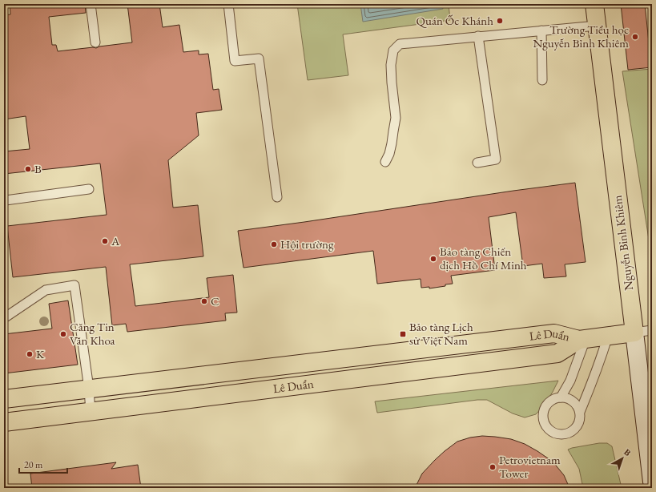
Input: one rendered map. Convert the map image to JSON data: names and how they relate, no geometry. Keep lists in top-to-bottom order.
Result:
{
  "streets": {
    "main road": ["Nguyễn Bỉnh Khiêm", "Lê Duẩn"]
  },
  "crossings": [
    ["Nguyễn Bỉnh Khiêm", "Lê Duẩn"]
  ],
  "places": {
    "other": [
      "Quán Ốc Khánh",
      "Trường Tiểu học Nguyễn Bỉnh Khiêm",
      "B",
      "A",
      "Hội trường",
      "Bảo tàng Chiến dịch Hồ Chí Minh",
      "C",
      "Căng Tin Văn Khoa",
      "K",
      "Petrovietnam Tower"
    ],
    "transit": ["Bảo tàng Lịch sử Việt Nam"]
  },
  "scale_bar": "20 m",
  "north": "top right"
}
